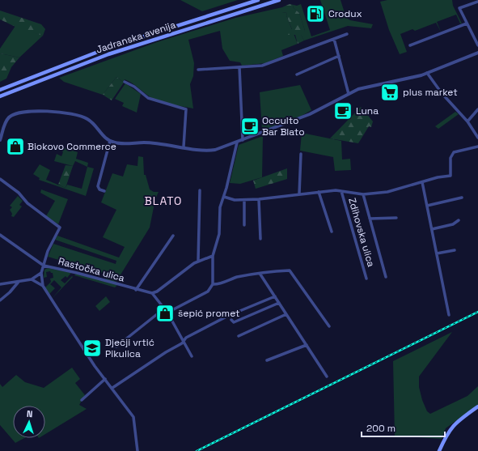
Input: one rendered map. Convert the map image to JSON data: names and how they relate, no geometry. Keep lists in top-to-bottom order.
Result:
{
  "streets": {
    "main road": ["Jadranska avenija"],
    "street": ["Zdihovska ulica", "Rastočka ulica"]
  },
  "districts": ["BLATO"],
  "places": {
    "fuel station": ["Crodux"],
    "supermarket": ["plus market"],
    "cafe": ["Luna", "Occulto Bar Blato"],
    "shop": ["Biokovo Commerce", "šepić promet"],
    "school or university": ["Dječji vrtić Pikulica"]
  },
  "scale_bar": "200 m",
  "north": "top"
}
